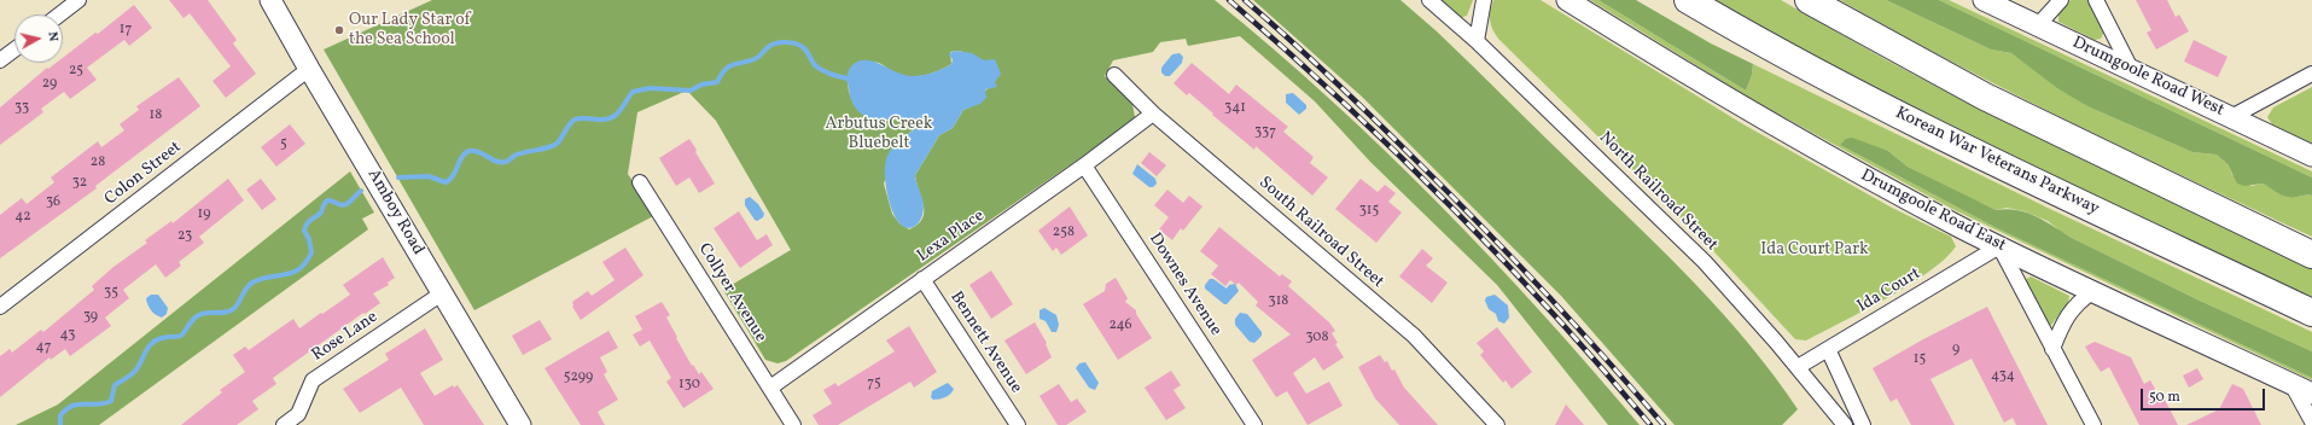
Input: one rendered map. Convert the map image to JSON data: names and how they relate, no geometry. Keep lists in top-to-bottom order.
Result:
{
  "streets": {
    "highway": ["Korean War Veterans Parkway"],
    "main road": ["Drumgoole Road West", "Drumgoole Road East", "Amboy Road"],
    "street": [
      "Colon Street",
      "North Railroad Street",
      "South Railroad Street",
      "Lexa Place",
      "Downes Avenue",
      "Ida Court",
      "Collyer Avenue",
      "Rose Lane",
      "Bennett Avenue"
    ]
  },
  "crossings": [
    ["Colon Street", "Amboy Road"],
    ["North Railroad Street", "Ida Court"],
    ["Drumgoole Road East", "Ida Court"],
    ["Amboy Road", "Rose Lane"],
    ["South Railroad Street", "Lexa Place"],
    ["Lexa Place", "Downes Avenue"],
    ["Lexa Place", "Collyer Avenue"],
    ["Lexa Place", "Bennett Avenue"]
  ],
  "parks": ["Arbutus Creek Bluebelt", "Ida Court Park"],
  "places": ["Our Lady Star of the Sea School"],
  "house_numbers": [
    "17",
    "25",
    "29",
    "33",
    "341",
    "18",
    "337",
    "5",
    "28",
    "32",
    "36",
    "315",
    "19",
    "42",
    "258",
    "23",
    "35",
    "318",
    "39",
    "246",
    "43",
    "308",
    "47",
    "9",
    "15",
    "434",
    "5299",
    "75",
    "130"
  ],
  "scale_bar": "50 m",
  "north": "right"
}
